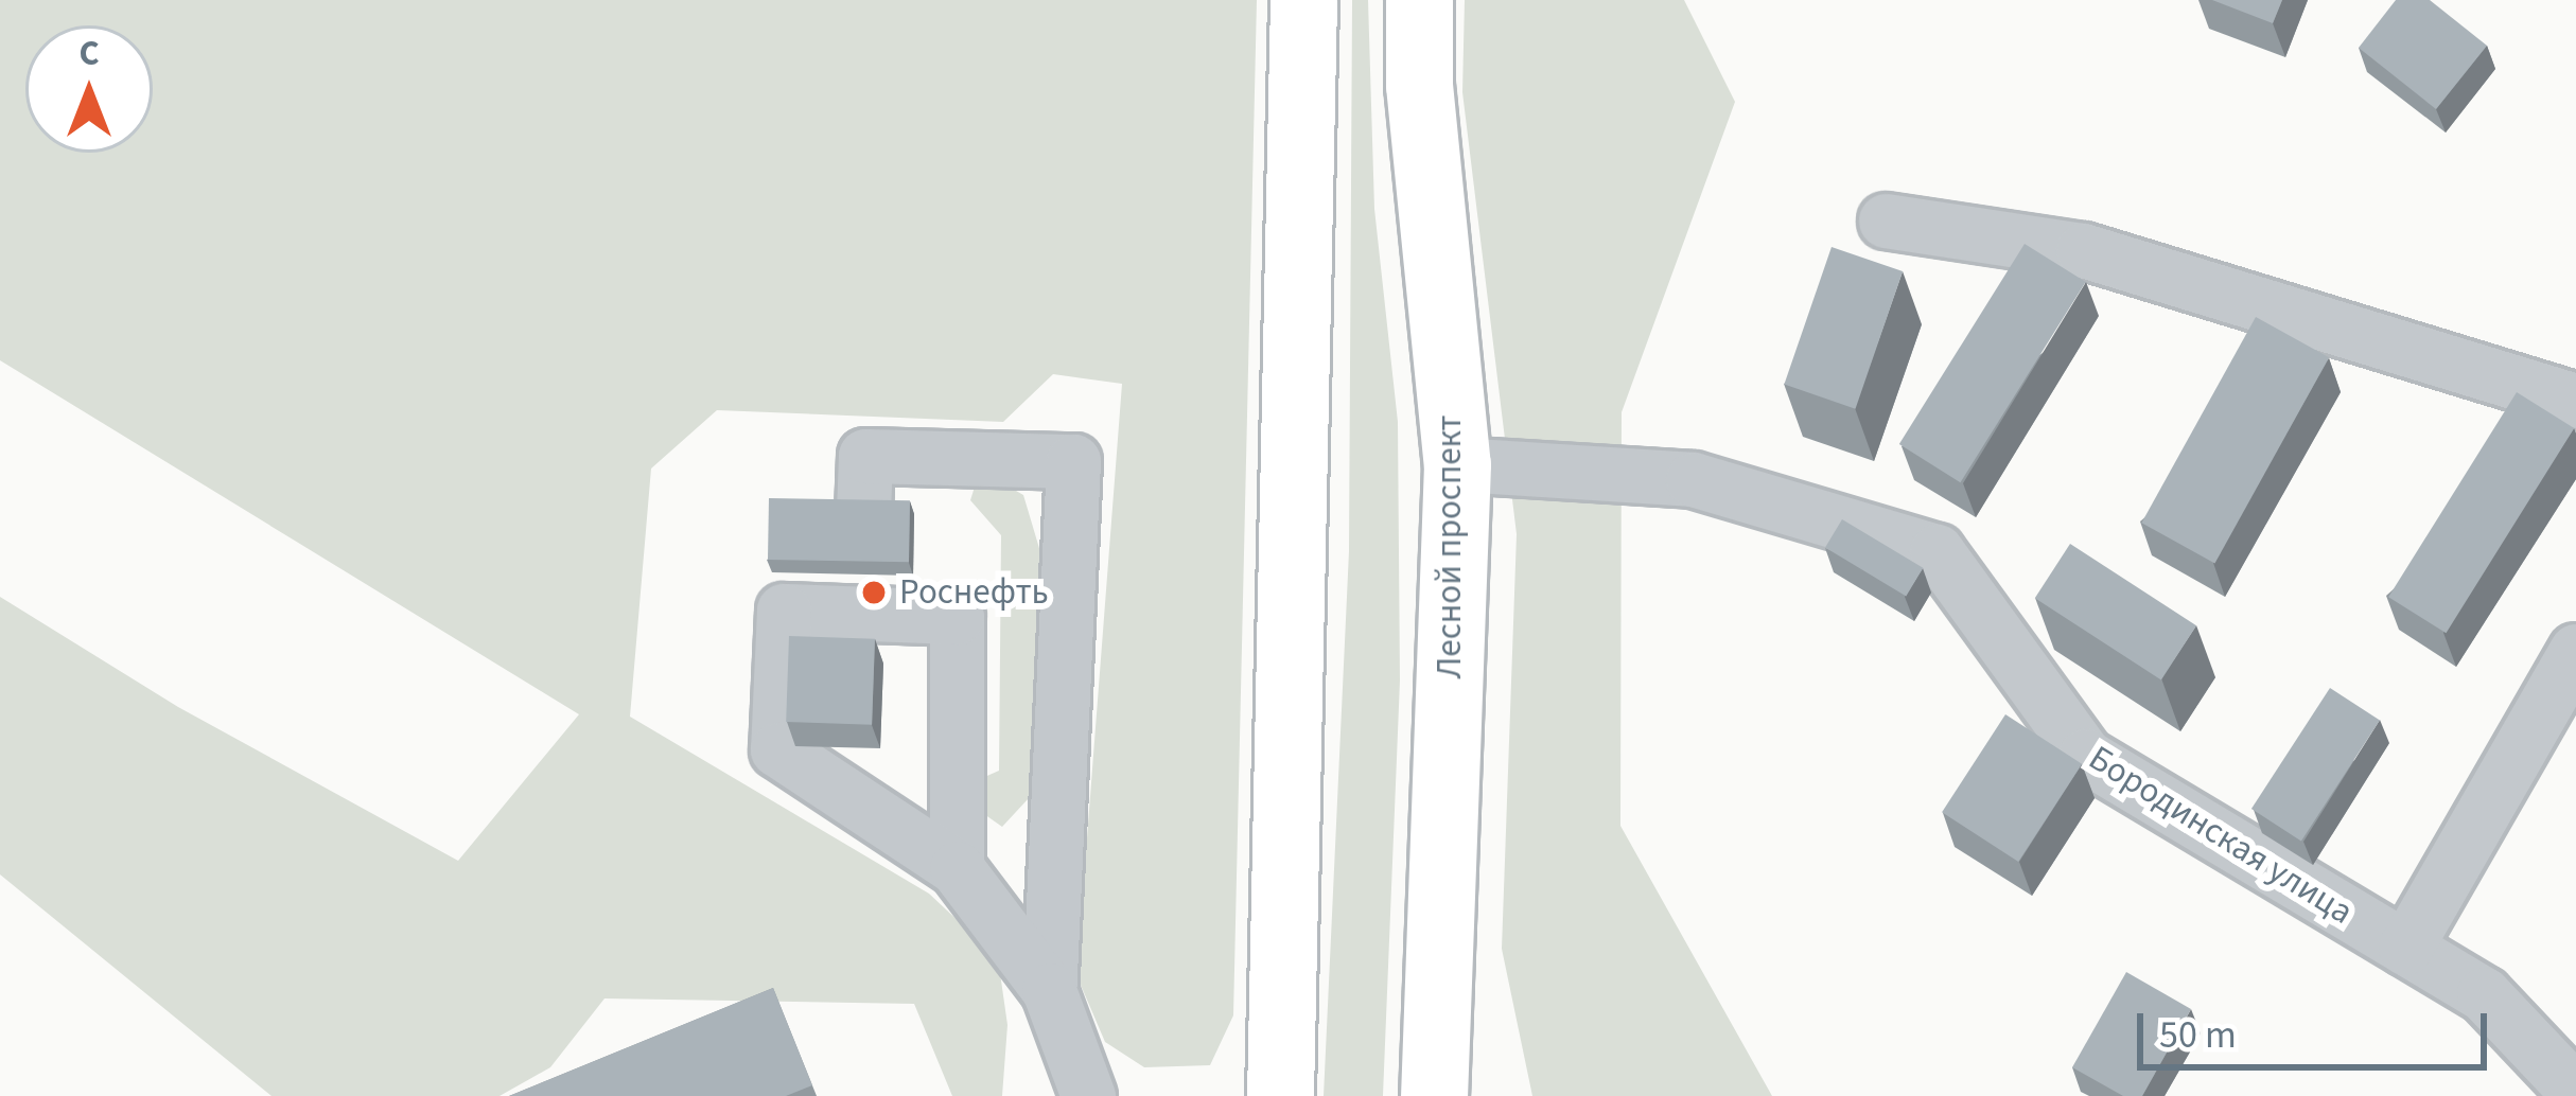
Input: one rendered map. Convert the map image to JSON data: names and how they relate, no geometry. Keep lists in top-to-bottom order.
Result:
{
  "streets": {
    "main road": ["Лесной проспект"],
    "street": ["Бородинская улица"]
  },
  "crossings": [
    ["Лесной проспект", "Бородинская улица"]
  ],
  "places": ["Роснефть"],
  "scale_bar": "50 m",
  "north": "top"
}
